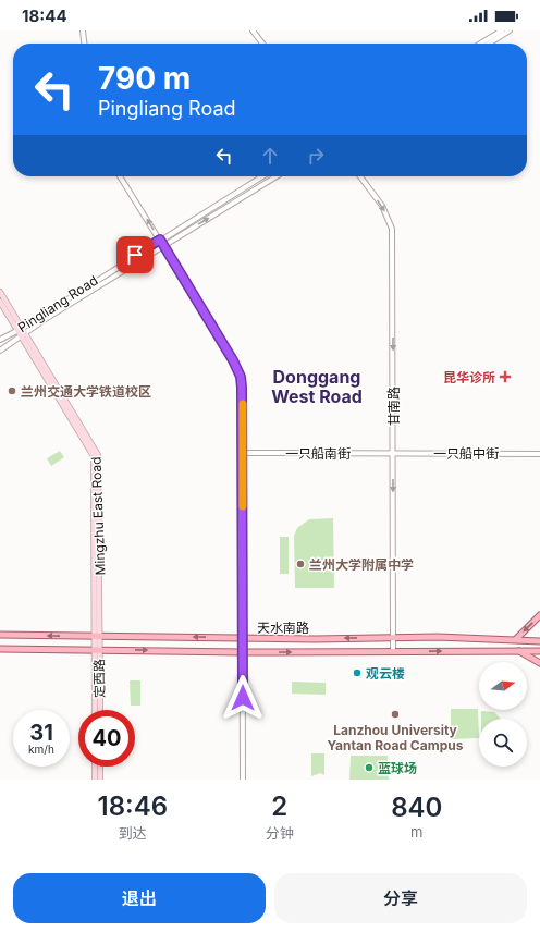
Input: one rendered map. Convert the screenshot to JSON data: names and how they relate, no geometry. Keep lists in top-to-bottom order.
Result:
{
  "streets": {
    "main road": ["Mingzhu East Road", "天水南路", "定西路"],
    "street": [
      "Pingliang Road",
      "甘南路",
      "一只船南街",
      "一只船中街"
    ]
  },
  "crossings": [
    ["Pingliang Road", "Mingzhu East Road"],
    ["甘南路", "一只船南街"],
    ["甘南路", "一只船中街"],
    ["甘南路", "天水南路"],
    ["一只船南街", "一只船中街"],
    ["Mingzhu East Road", "天水南路"],
    ["Mingzhu East Road", "定西路"],
    ["天水南路", "定西路"]
  ],
  "one_way": ["甘南路"],
  "districts": ["Donggang West Road"],
  "places": {
    "health": ["昆华诊所"],
    "other": [
      "兰州交通大学铁道校区",
      "兰州大学附属中学",
      "观云楼",
      "Lanzhou University Yantan Road Campus",
      "蓝球场"
    ]
  },
  "north": "right",
  "page": {
    "status": "18:44",
    "turn": ["790 m", "Pingliang Road"],
    "speed": "31 km/h",
    "limit": "40",
    "eta": [
      "18:46",
      "到达",
      "2",
      "分钟",
      "840",
      "m"
    ],
    "buttons": ["退出", "分享"]
  }
}
